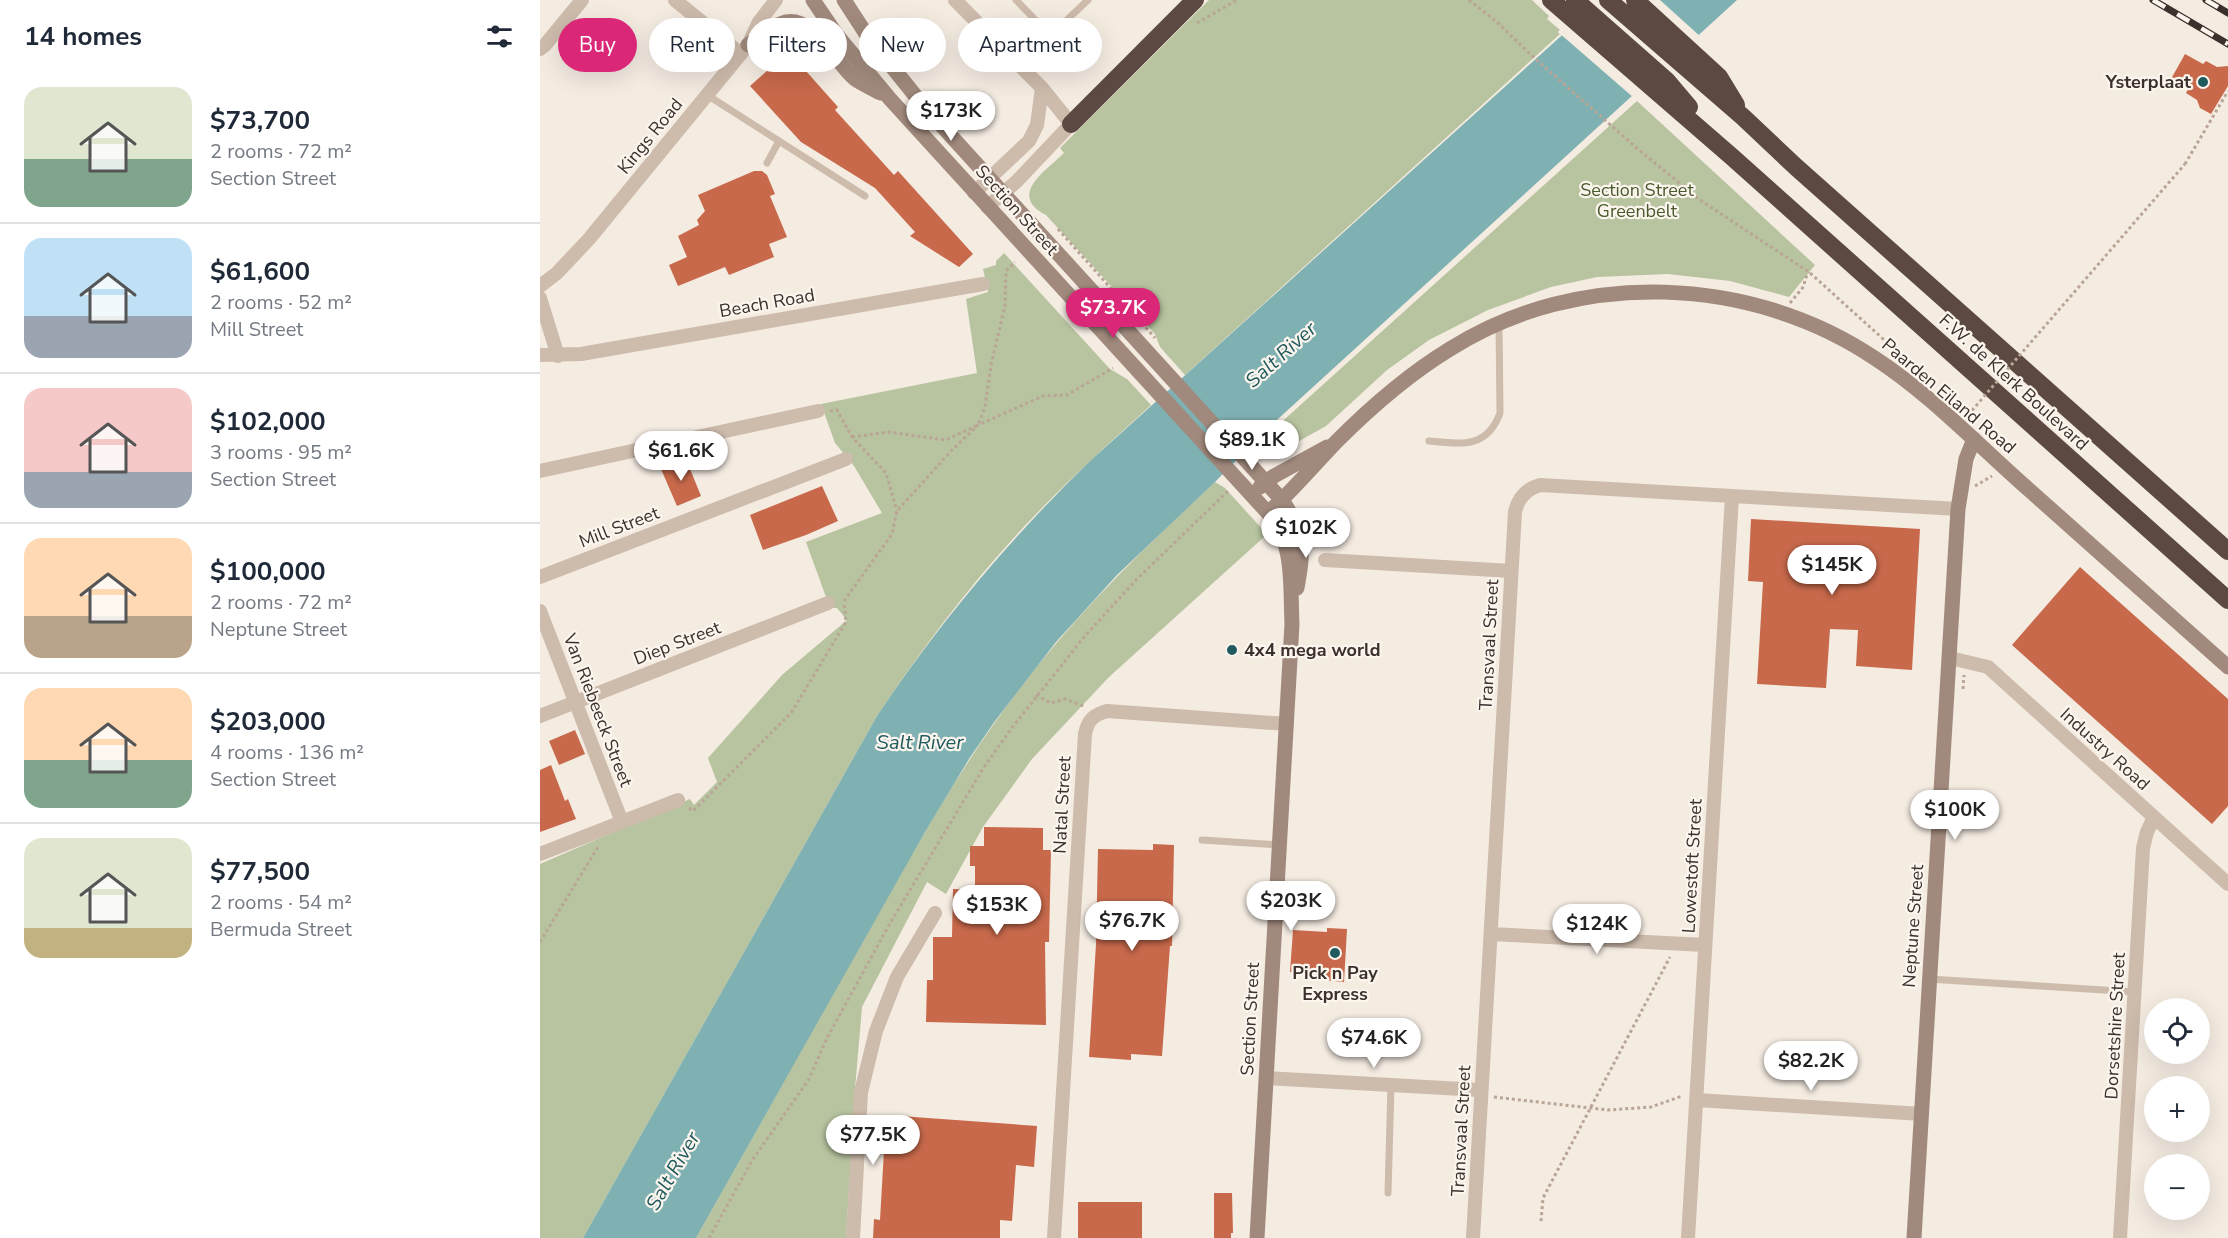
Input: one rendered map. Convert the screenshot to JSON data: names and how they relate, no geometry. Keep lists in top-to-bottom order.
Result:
{
  "streets": {
    "highway": ["F.W. de Klerk Boulevard"],
    "street": [
      "Kings Road",
      "Section Street",
      "Beach Road",
      "Paarden Eiland Road",
      "Mill Street",
      "Diep Street",
      "Transvaal Street",
      "Van Riebeeck Street",
      "Industry Road",
      "Natal Street",
      "Lowestoft Street",
      "Neptune Street",
      "Dorsetshire Street"
    ]
  },
  "crossings": [
    ["Section Street", "Paarden Eiland Road"],
    ["Section Street", "Natal Street"],
    ["Paarden Eiland Road", "Neptune Street"],
    ["Diep Street", "Van Riebeeck Street"],
    ["Transvaal Street", "Lowestoft Street"],
    ["Transvaal Street", "Neptune Street"],
    ["Industry Road", "Neptune Street"],
    ["Industry Road", "Dorsetshire Street"]
  ],
  "water": ["Salt River"],
  "parks": ["Section Street Greenbelt"],
  "places": ["Ysterplaat", "4x4 mega world", "Pick n Pay Express"],
  "page": {
    "heading": "14 homes",
    "chip": [
      "Buy",
      "Rent",
      "Filters",
      "New",
      "Apartment"
    ],
    "list": [
      {
        "name": "$73,700",
        "note": "2 rooms · 72 m² · Section Street"
      },
      {
        "name": "$61,600",
        "note": "2 rooms · 52 m² · Mill Street"
      },
      {
        "name": "$102,000",
        "note": "3 rooms · 95 m² · Section Street"
      },
      {
        "name": "$100,000",
        "note": "2 rooms · 72 m² · Neptune Street"
      },
      {
        "name": "$203,000",
        "note": "4 rooms · 136 m² · Section Street"
      },
      {
        "name": "$77,500",
        "note": "2 rooms · 54 m² · Bermuda Street"
      }
    ],
    "price": [
      "$173K",
      "$73.7K",
      "$89.1K",
      "$61.6K",
      "$102K",
      "$145K",
      "$100K",
      "$203K",
      "$153K",
      "$76.7K",
      "$124K",
      "$74.6K",
      "$82.2K",
      "$77.5K"
    ],
    "map_buttons": ["+", "−"]
  }
}
